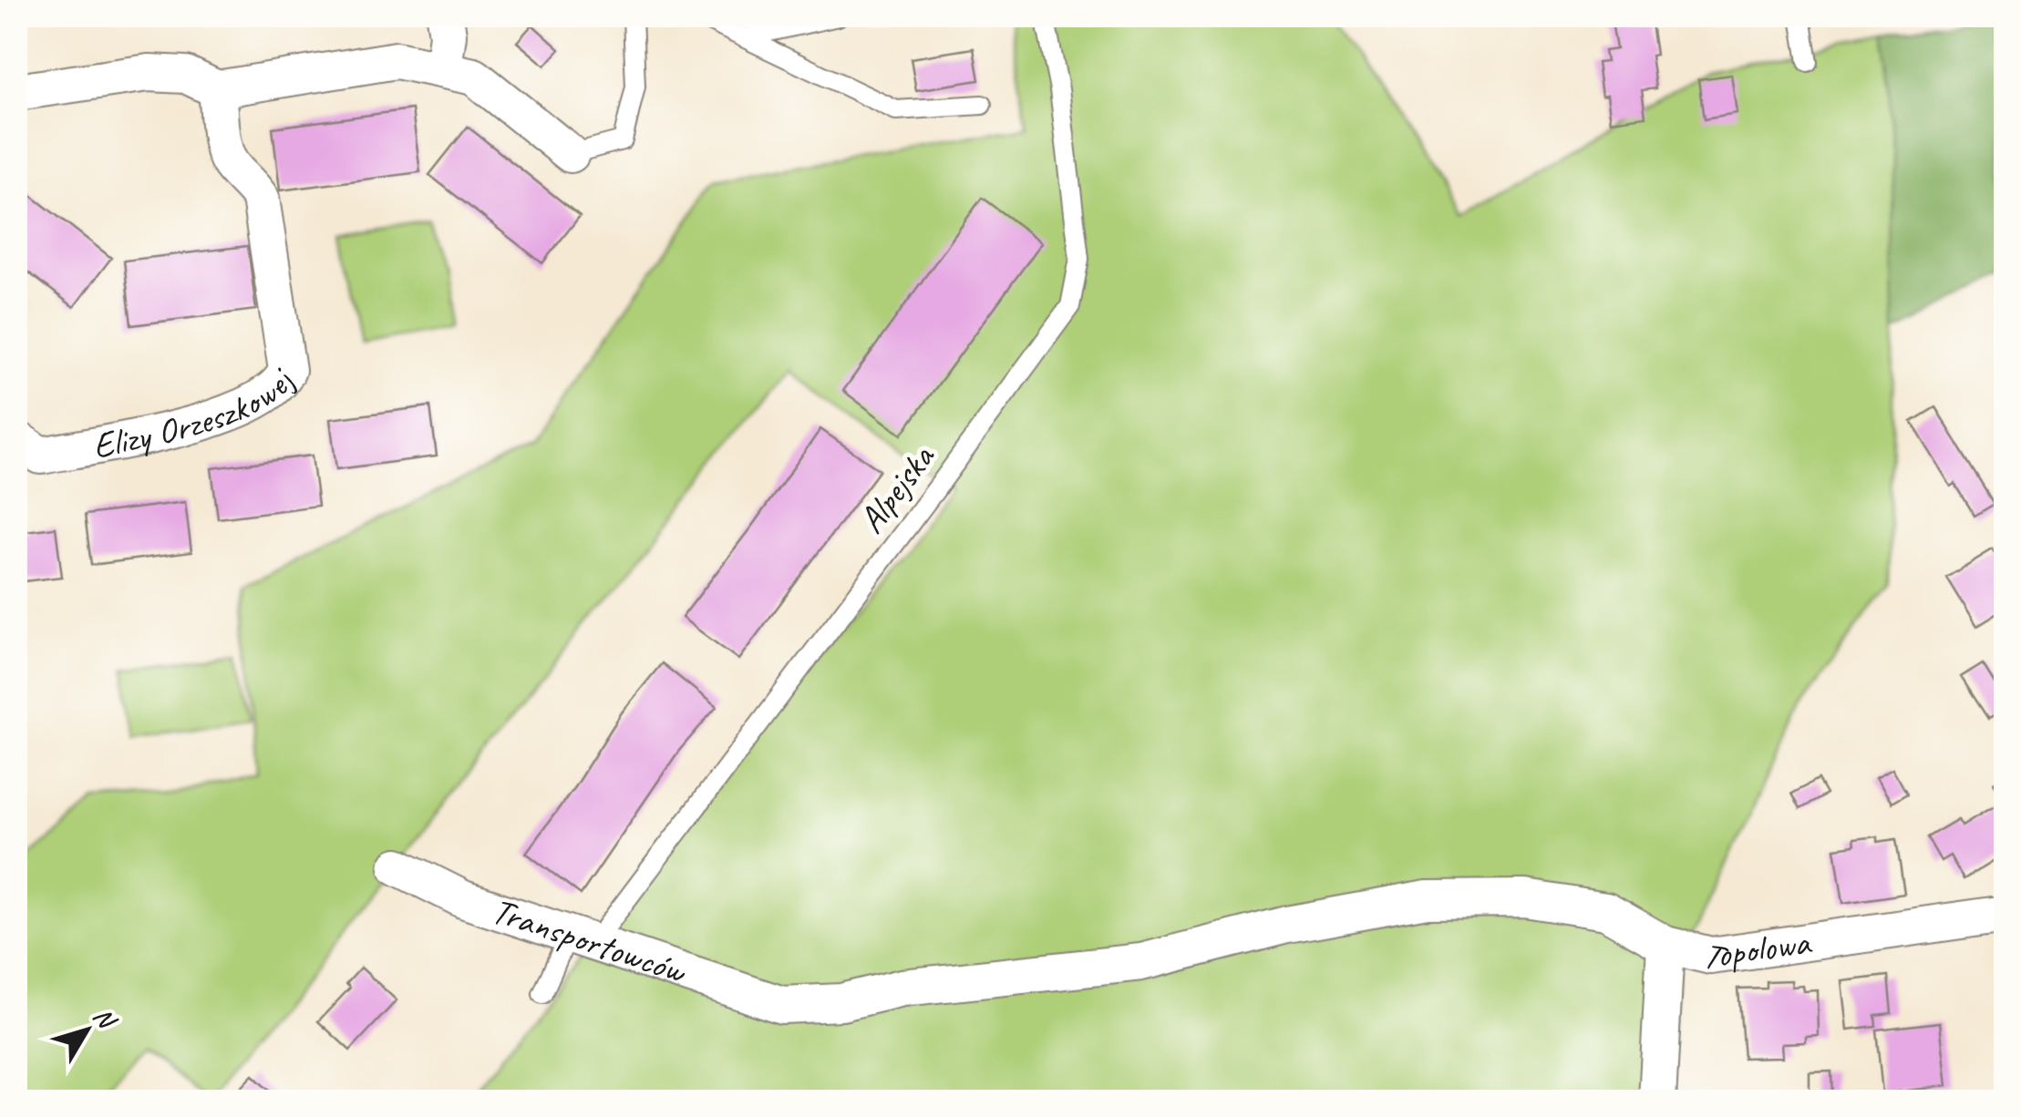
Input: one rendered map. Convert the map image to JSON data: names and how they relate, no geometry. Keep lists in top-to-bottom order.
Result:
{
  "streets": {
    "street": ["Elizy Orzeszkowej", "Transportowców", "Topolowa"],
    "lane": ["Alpejska"]
  },
  "crossings": [
    ["Alpejska", "Transportowców"],
    ["Transportowców", "Topolowa"]
  ],
  "north": "top right"
}
